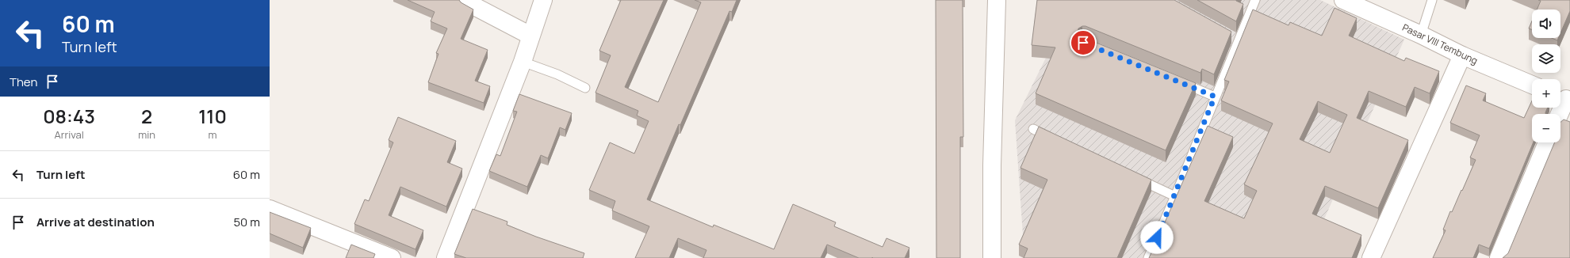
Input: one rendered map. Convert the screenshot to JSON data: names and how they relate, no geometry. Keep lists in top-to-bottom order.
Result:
{
  "streets": {
    "street": ["Pasar VIII Tembung"]
  },
  "page": {
    "turn": ["60 m", "Turn left"],
    "map_buttons": ["+", "−"],
    "then": "Then",
    "eta": [
      "08:43",
      "Arrival",
      "2",
      "min",
      "110",
      "m"
    ],
    "list": [
      {
        "name": "Turn left",
        "value": "60 m"
      },
      {
        "name": "Arrive at destination",
        "value": "50 m"
      }
    ]
  }
}
